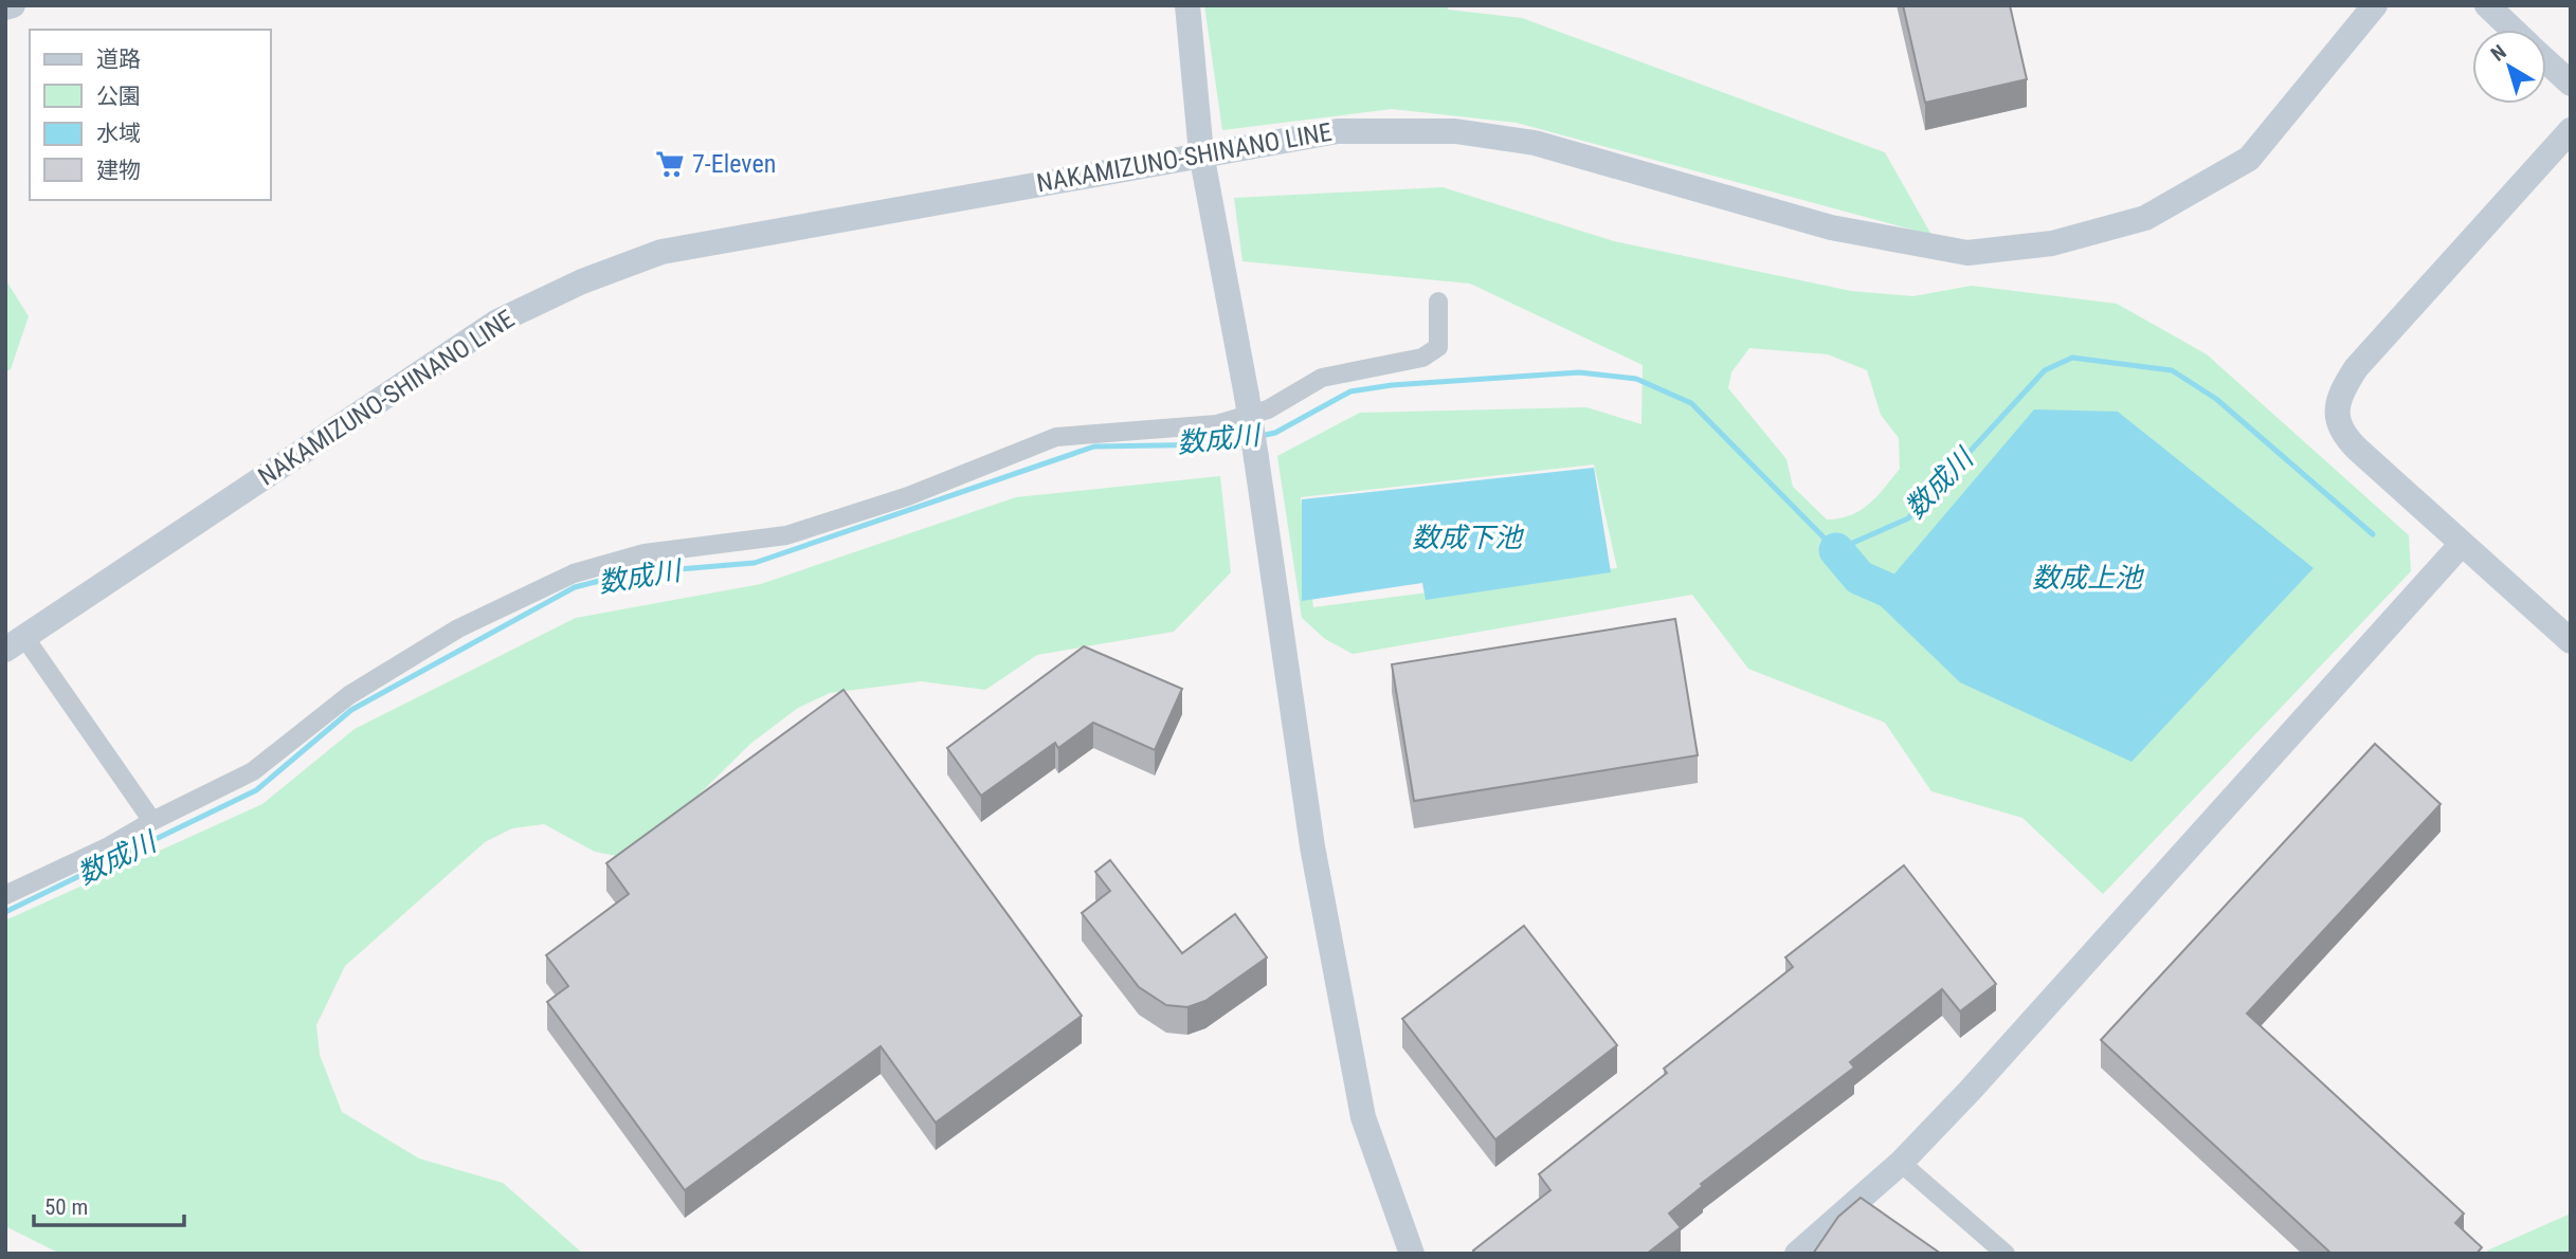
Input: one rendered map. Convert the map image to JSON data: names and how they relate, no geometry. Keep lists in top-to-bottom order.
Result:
{
  "streets": {
    "street": ["NAKAMIZUNO-SHINANO LINE"]
  },
  "water": ["数成川", "数成下池", "数成上池"],
  "places": {
    "supermarket": ["7-Eleven"]
  },
  "legend": [
    "道路",
    "公園",
    "水域",
    "建物"
  ],
  "scale_bar": "50 m",
  "north": "top left"
}
